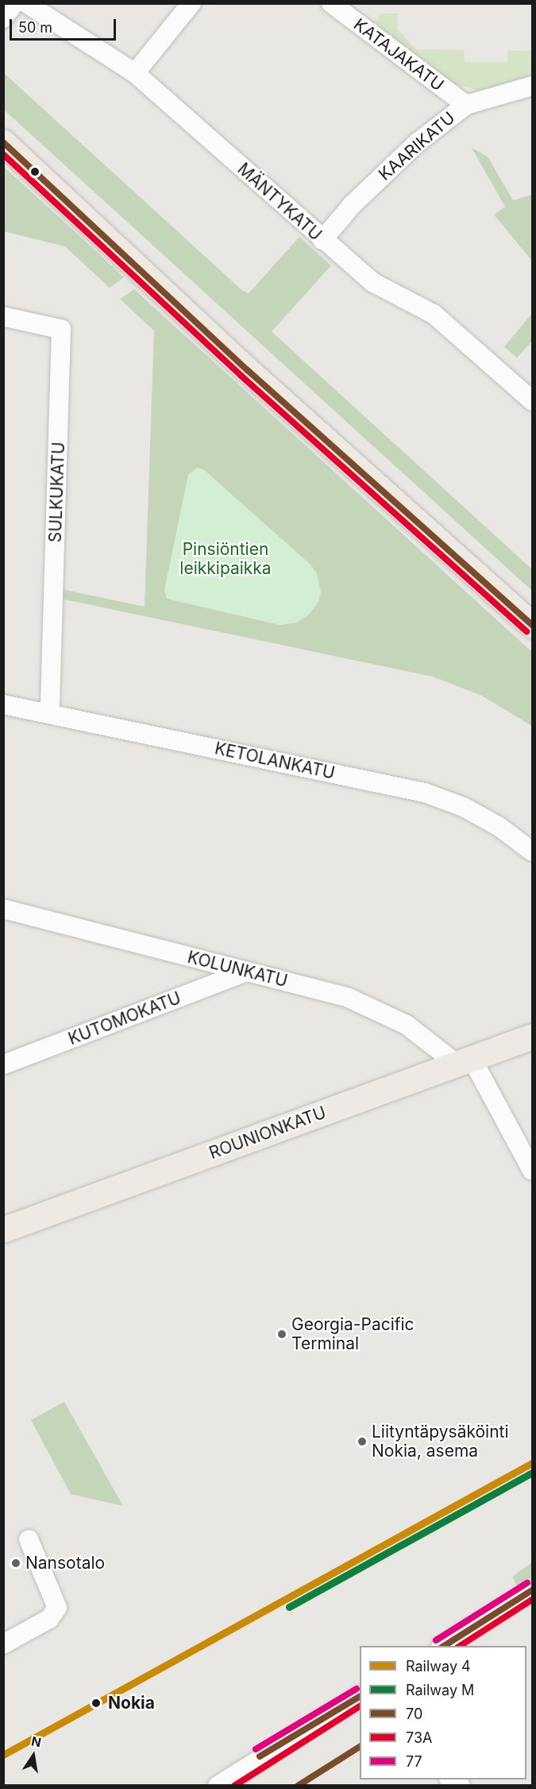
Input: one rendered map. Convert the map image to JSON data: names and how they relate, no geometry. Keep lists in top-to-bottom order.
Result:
{
  "streets": {
    "main road": ["ROUNIONKATU"],
    "street": [
      "KATAJAKATU",
      "KAARIKATU",
      "MÄNTYKATU",
      "SULKUKATU",
      "KETOLANKATU",
      "KOLUNKATU",
      "KUTOMOKATU"
    ]
  },
  "crossings": [
    ["KATAJAKATU", "KAARIKATU"],
    ["KAARIKATU", "MÄNTYKATU"],
    ["SULKUKATU", "KETOLANKATU"],
    ["KOLUNKATU", "KUTOMOKATU"],
    ["KOLUNKATU", "ROUNIONKATU"]
  ],
  "parks": ["Pinsiöntien leikkipaikka"],
  "places": [
    "Georgia-Pacific Terminal",
    "Liityntäpysäköinti Nokia, asema",
    "Nansotalo",
    "Nokia"
  ],
  "lines": [
    "transit line 70",
    "transit line 73A",
    "rail line 4",
    "rail line M",
    "transit line 77"
  ],
  "legend": [
    "Railway 4",
    "Railway M",
    "70",
    "73A",
    "77"
  ],
  "scale_bar": "50 m",
  "north": "top"
}
